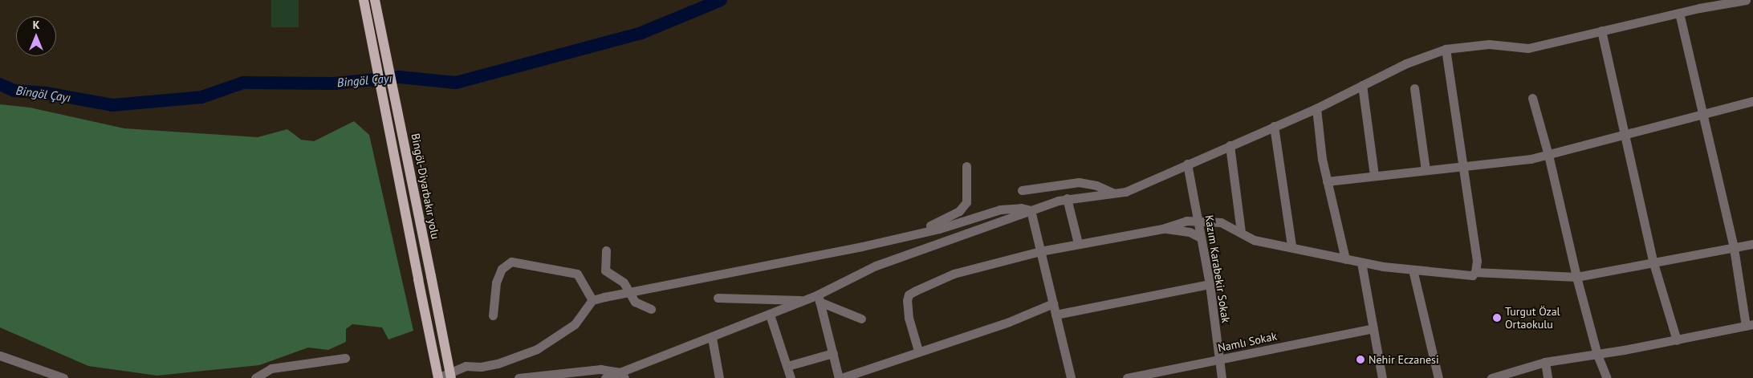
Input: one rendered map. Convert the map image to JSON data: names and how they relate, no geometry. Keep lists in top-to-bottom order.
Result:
{
  "streets": {
    "main road": ["Bingöl-Diyarbakır yolu"],
    "street": ["Kazım Karabekir Sokak", "Namlı Sokak"]
  },
  "crossings": [
    ["Kazım Karabekir Sokak", "Namlı Sokak"]
  ],
  "water": ["Bingöl Çayı"],
  "places": ["Turgut Özal Ortaokulu", "Nehir Eczanesi"],
  "north": "top"
}
